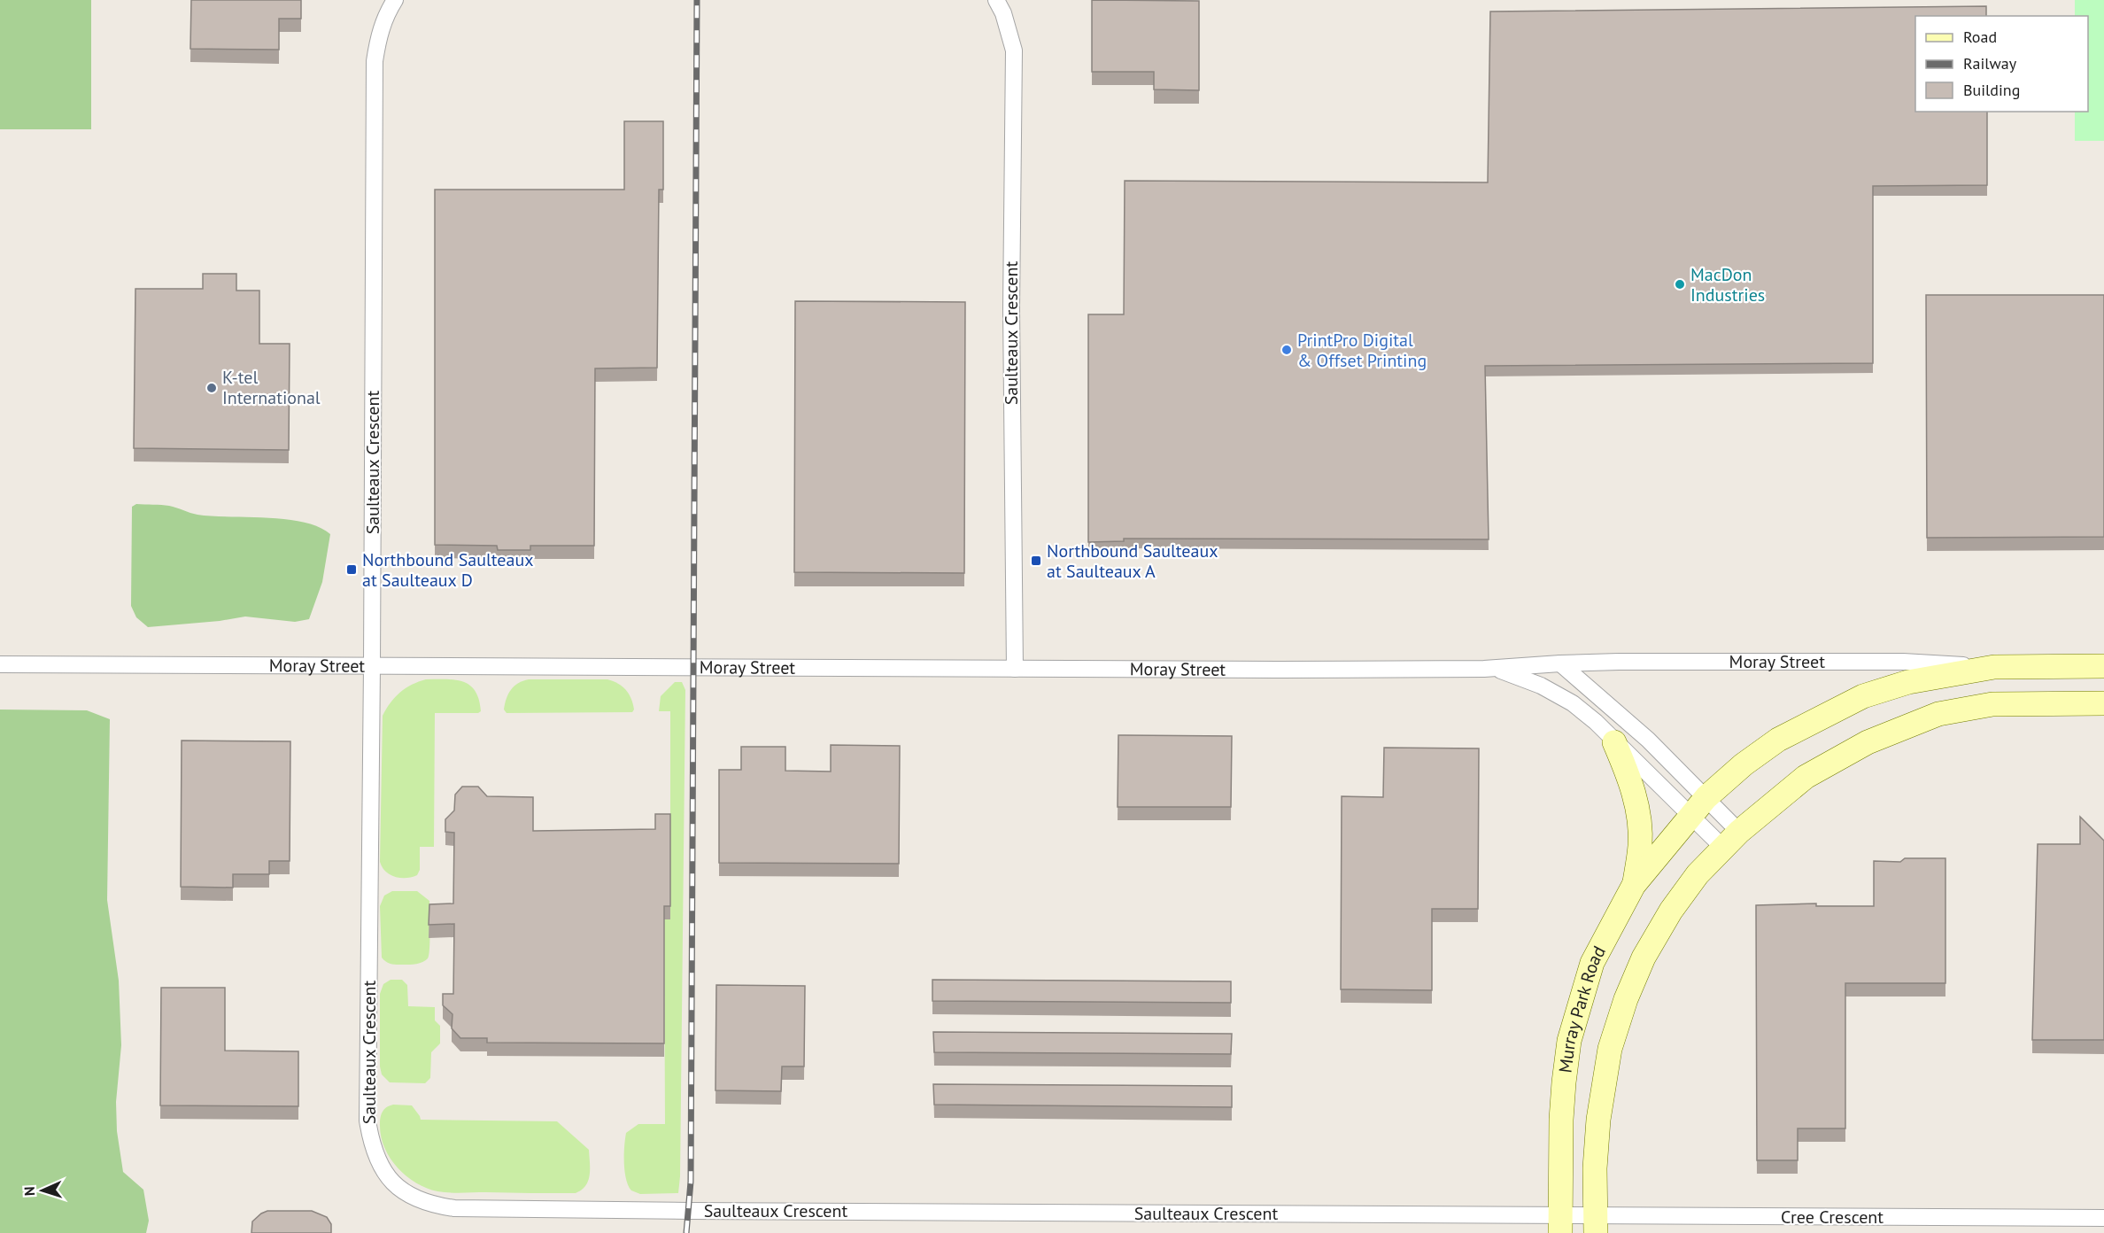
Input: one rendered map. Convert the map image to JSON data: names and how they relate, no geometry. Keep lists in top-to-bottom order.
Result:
{
  "streets": {
    "street": [
      "Saulteaux Crescent",
      "Moray Street",
      "Murray Park Road",
      "Cree Crescent"
    ]
  },
  "crossings": [
    ["Saulteaux Crescent", "Moray Street"],
    ["Saulteaux Crescent", "Murray Park Road"],
    ["Saulteaux Crescent", "Cree Crescent"],
    ["Moray Street", "Murray Park Road"],
    ["Murray Park Road", "Cree Crescent"]
  ],
  "places": {
    "other": ["MacDon Industries", "PrintPro Digital & Offset Printing", "K-tel International"],
    "transit": ["Northbound Saulteaux at Saulteaux A", "Northbound Saulteaux at Saulteaux D"]
  },
  "legend": ["Road", "Railway", "Building"],
  "north": "left"
}
